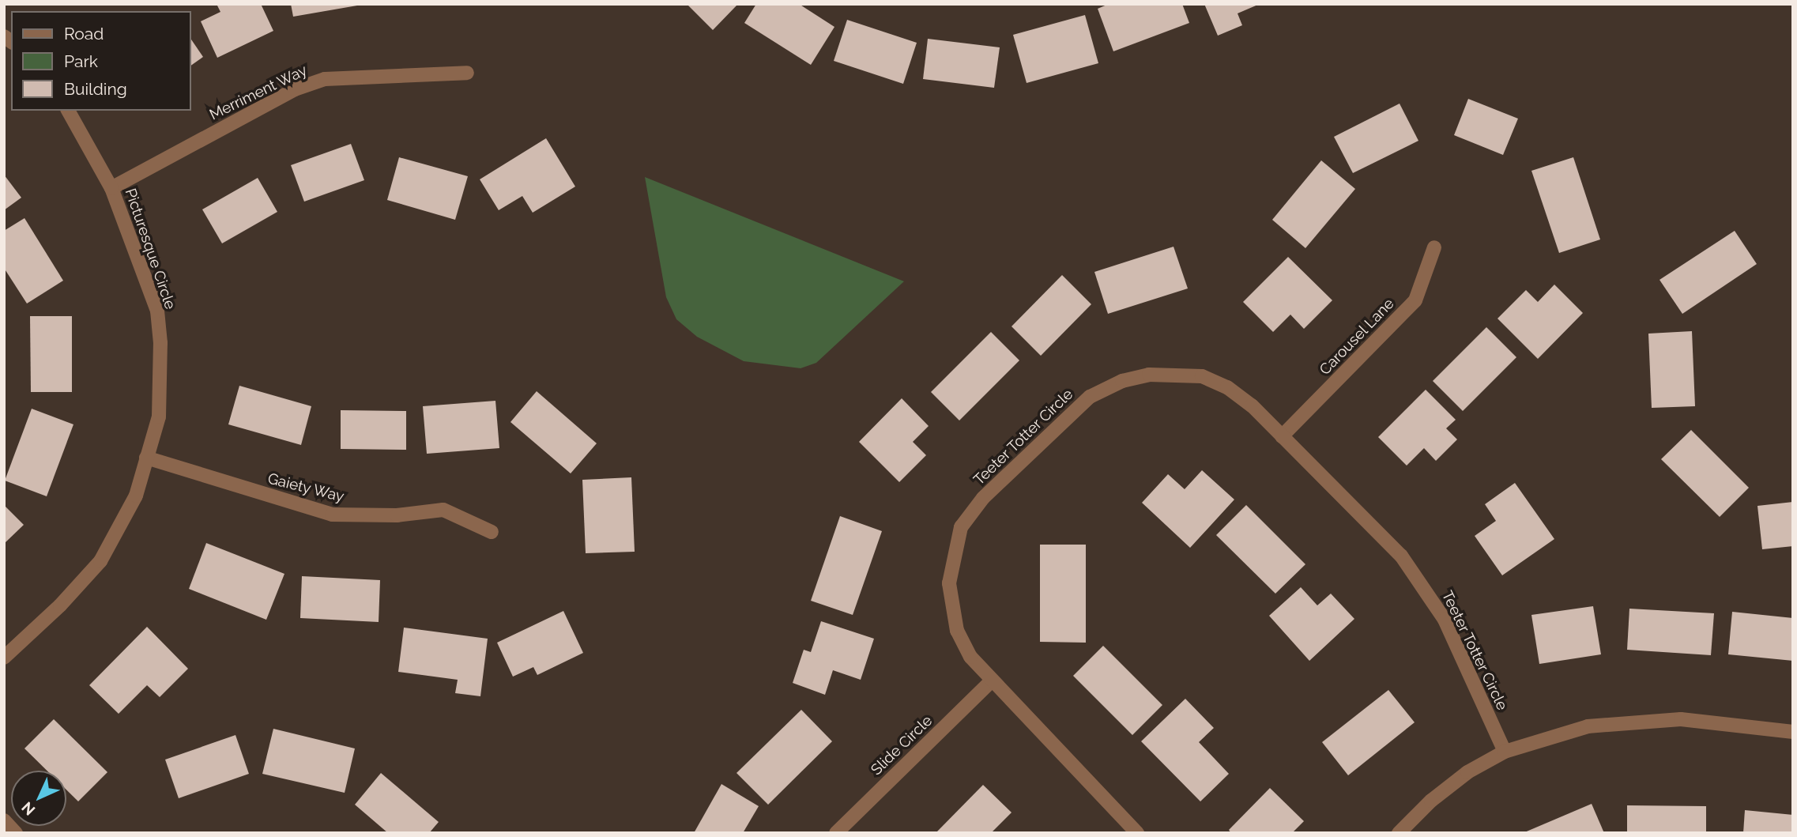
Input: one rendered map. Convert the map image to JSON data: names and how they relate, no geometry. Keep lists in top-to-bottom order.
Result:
{
  "streets": {
    "street": [
      "Merriment Way",
      "Picturesque Circle",
      "Carousel Lane",
      "Teeter Totter Circle",
      "Gaiety Way",
      "Slide Circle"
    ]
  },
  "crossings": [
    ["Merriment Way", "Picturesque Circle"],
    ["Picturesque Circle", "Gaiety Way"],
    ["Carousel Lane", "Teeter Totter Circle"],
    ["Teeter Totter Circle", "Slide Circle"]
  ],
  "legend": ["Road", "Park", "Building"],
  "north": "bottom left"
}
